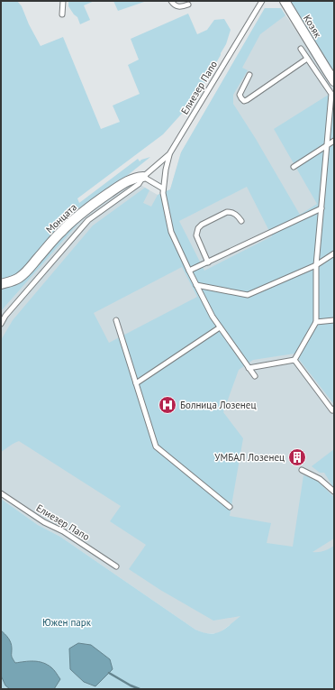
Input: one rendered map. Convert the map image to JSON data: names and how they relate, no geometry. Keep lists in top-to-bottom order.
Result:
{
  "streets": {
    "street": ["Козяк", "Монцата"],
    "lane": ["Елиезер Папо"]
  },
  "crossings": [
    ["Елиезер Папо", "Монцата"]
  ],
  "parks": ["Южен парк"],
  "places": {
    "hospital": ["Болница Лозенец"],
    "building": ["УМБАЛ Лозенец"]
  }
}
